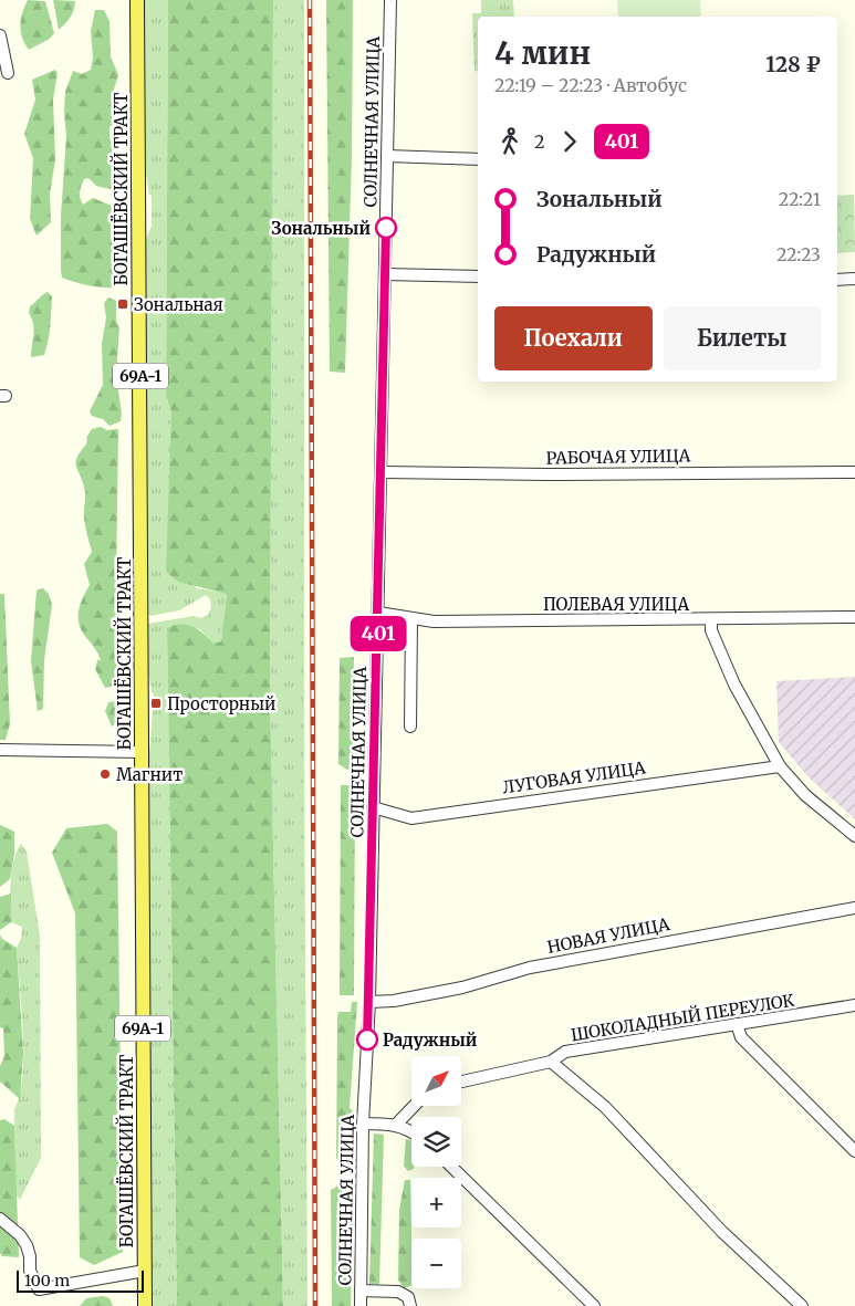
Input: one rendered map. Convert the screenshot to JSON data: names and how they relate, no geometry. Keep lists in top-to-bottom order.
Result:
{
  "streets": {
    "main road": ["БОГАШЁВСКИЙ ТРАКТ", "69А-1"],
    "street": [
      "СОЛНЕЧНАЯ УЛИЦА",
      "РАБОЧАЯ УЛИЦА",
      "ПОЛЕВАЯ УЛИЦА",
      "ЛУГОВАЯ УЛИЦА",
      "НОВАЯ УЛИЦА",
      "ШОКОЛАДНЫЙ ПЕРЕУЛОК"
    ]
  },
  "crossings": [
    ["СОЛНЕЧНАЯ УЛИЦА", "РАБОЧАЯ УЛИЦА"],
    ["СОЛНЕЧНАЯ УЛИЦА", "ПОЛЕВАЯ УЛИЦА"],
    ["СОЛНЕЧНАЯ УЛИЦА", "ЛУГОВАЯ УЛИЦА"],
    ["СОЛНЕЧНАЯ УЛИЦА", "НОВАЯ УЛИЦА"]
  ],
  "places": {
    "other": ["Зональный", "Магнит", "Радужный"],
    "transit": ["Зональная", "Просторный"]
  },
  "lines": ["bus line 401"],
  "scale_bar": "100 m",
  "north": "top right",
  "page": {
    "on_map": "401",
    "heading": ["4 мин", "22:19 – 22:23 · Автобус", "128 ₽"],
    "legs": ["2", "401"],
    "list": [
      {
        "name": "Зональный",
        "value": "22:21"
      },
      {
        "name": "Радужный",
        "value": "22:23"
      }
    ],
    "buttons": ["Поехали", "Билеты"],
    "map_buttons": ["+", "−"],
    "scale": "100 m"
  }
}
